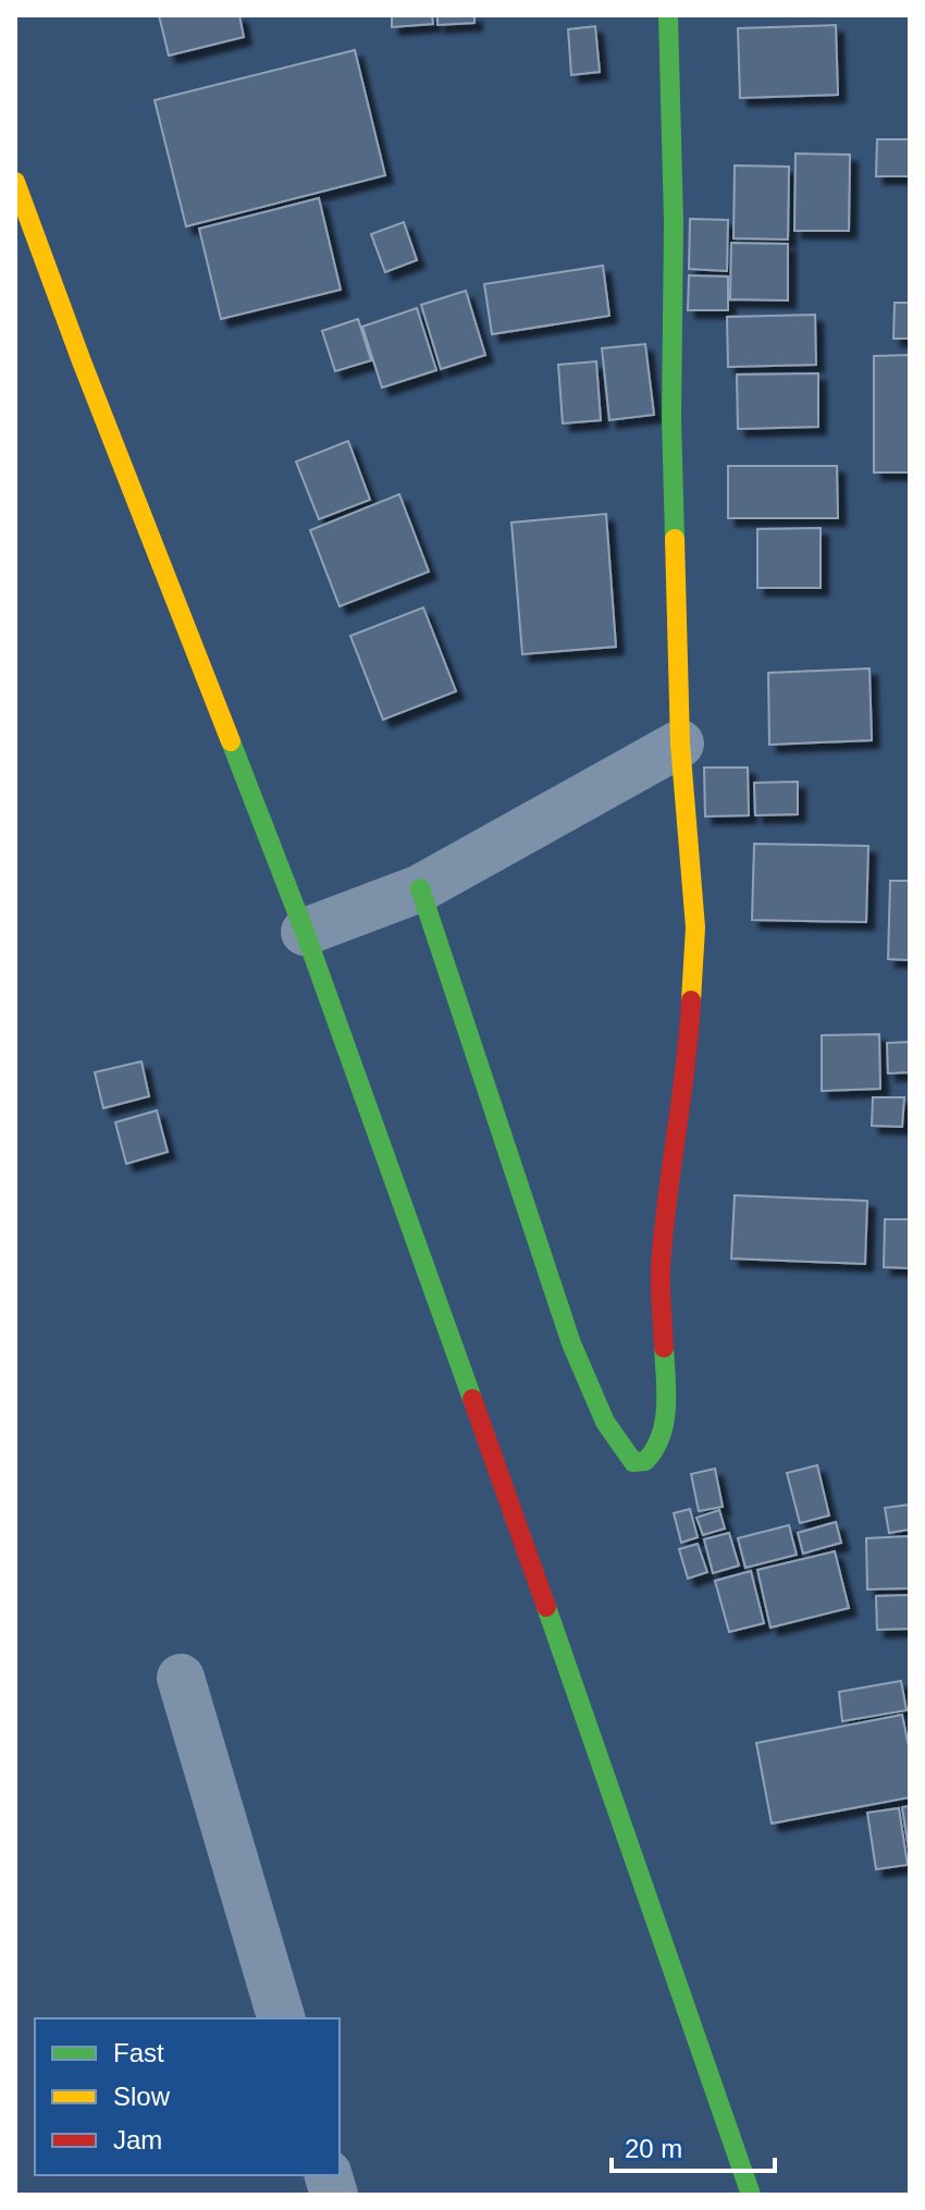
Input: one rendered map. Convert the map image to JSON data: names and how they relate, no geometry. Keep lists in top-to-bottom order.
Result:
{
  "legend": ["Fast", "Slow", "Jam"],
  "scale_bar": "20 m"
}
